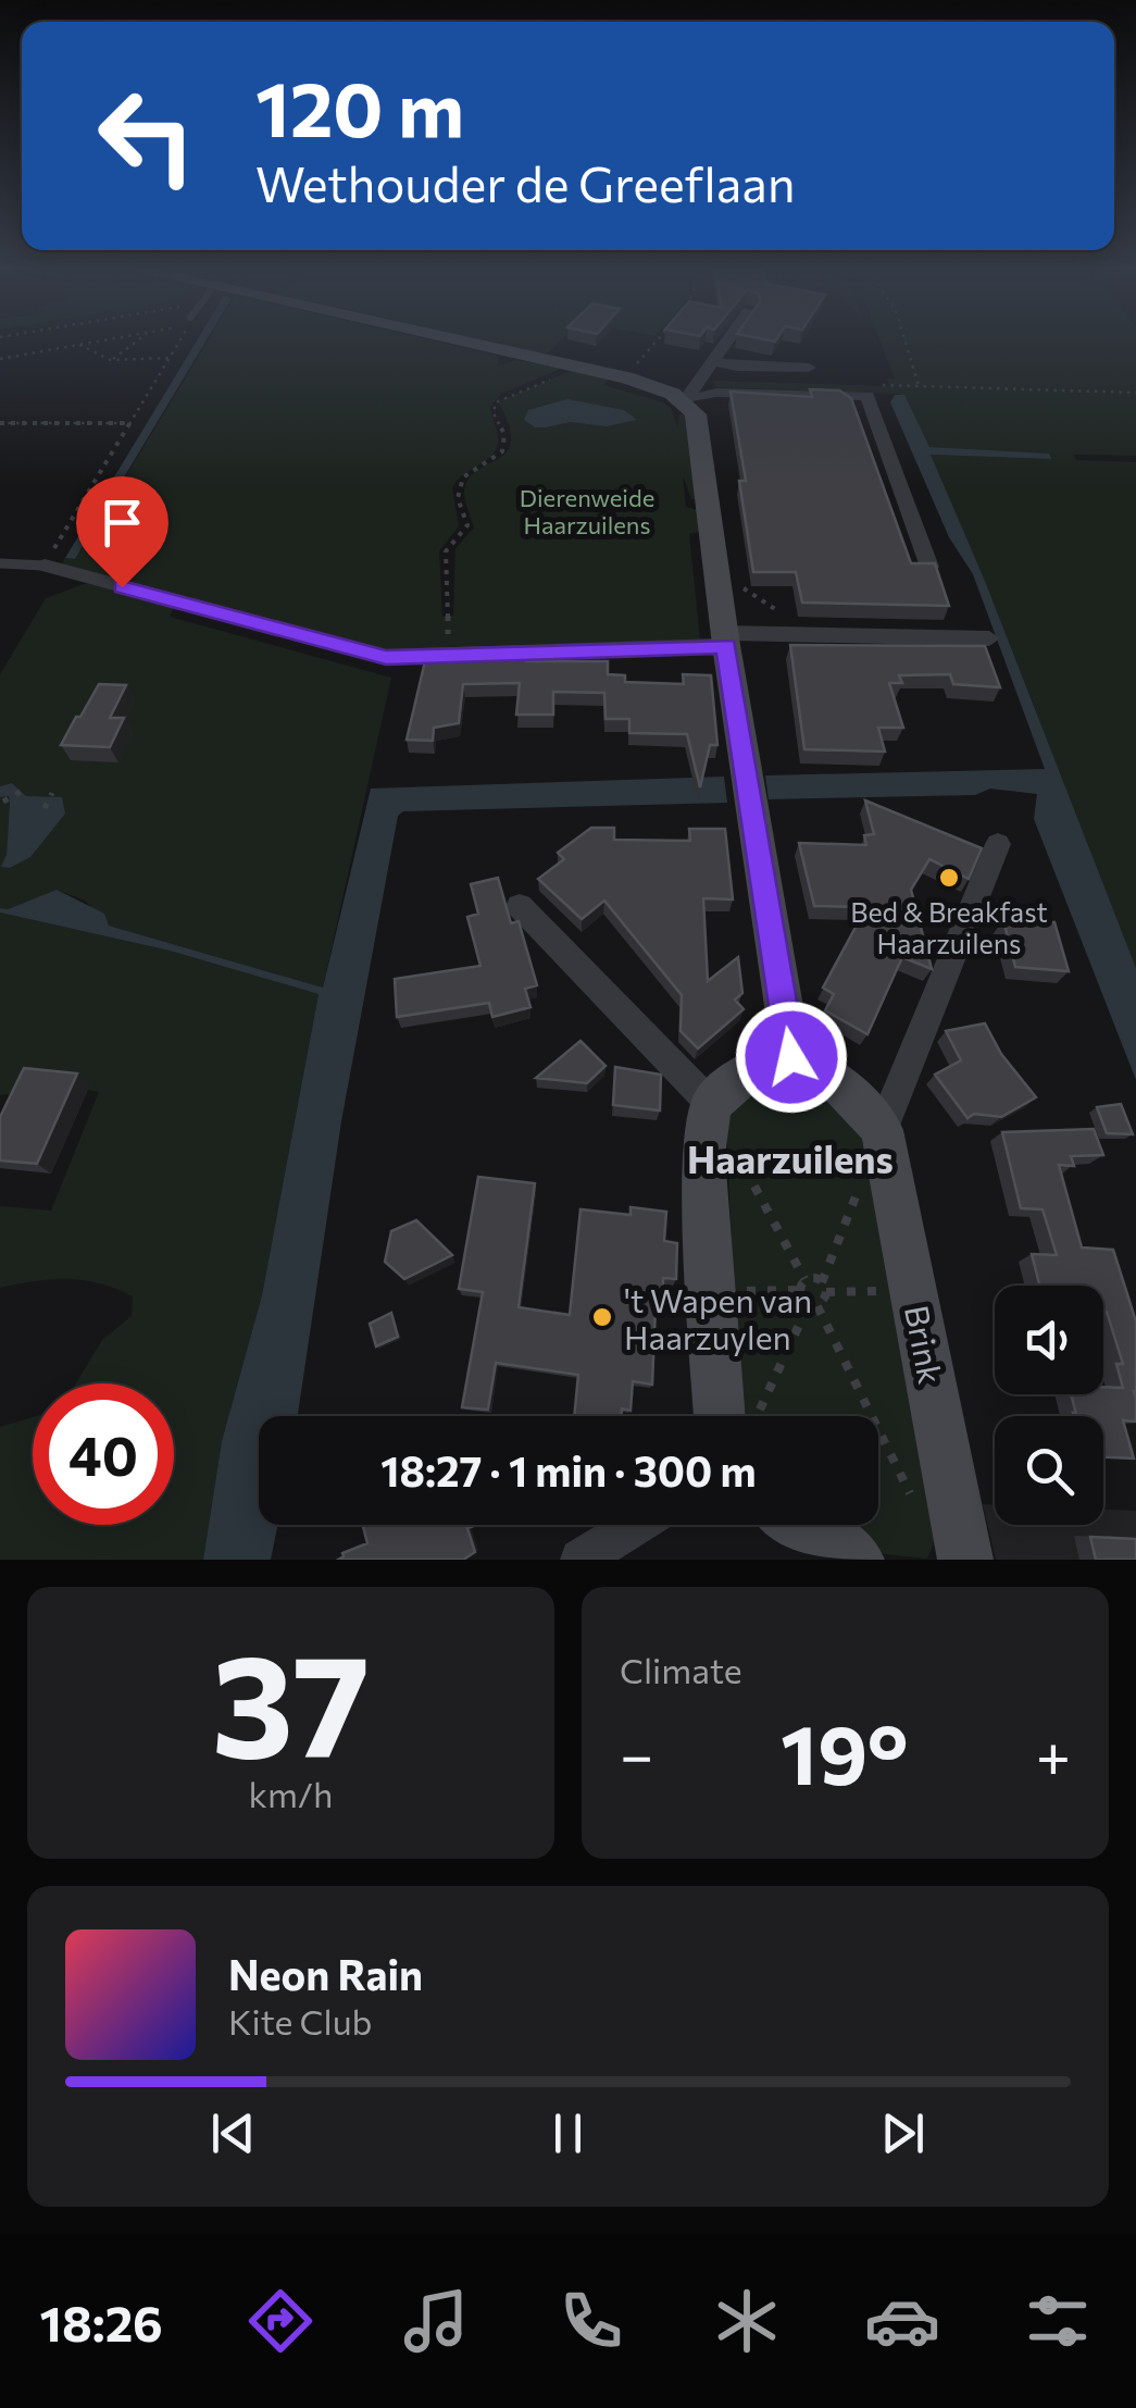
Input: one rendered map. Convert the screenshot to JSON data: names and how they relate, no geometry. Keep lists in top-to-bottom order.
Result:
{
  "streets": {
    "street": ["Brink"]
  },
  "districts": ["Haarzuilens"],
  "parks": ["Dierenweide Haarzuilens"],
  "places": ["Bed & Breakfast Haarzuilens", "'t Wapen van Haarzuylen"],
  "page": {
    "turn": ["120 m", "Wethouder de Greeflaan"],
    "limit": "40",
    "trip": "18:27 · 1 min · 300 m",
    "tile": [
      ["37", "km/h"],
      "Climate"
    ],
    "heat": ["−", "19°", "+"],
    "song": ["Neon Rain", "Kite Club"],
    "tabs": "18:26"
  }
}
